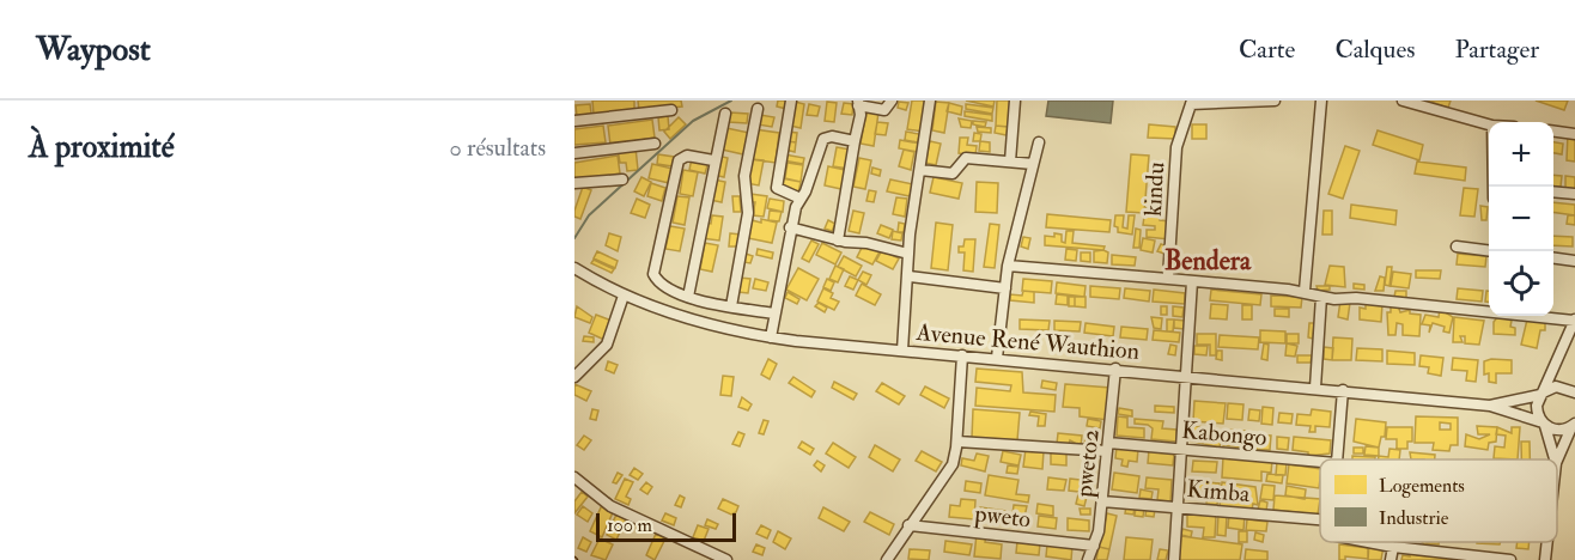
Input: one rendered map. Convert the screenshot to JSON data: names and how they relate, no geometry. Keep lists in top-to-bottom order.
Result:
{
  "streets": {
    "street": [
      "kindu",
      "Avenue René Wauthion",
      "Kabongo",
      "pweto2",
      "Kimba",
      "pweto"
    ]
  },
  "crossings": [
    ["Avenue René Wauthion", "pweto2"],
    ["Kabongo", "pweto2"],
    ["pweto2", "Kimba"],
    ["pweto2", "pweto"]
  ],
  "districts": ["Bendera"],
  "legend": ["Logements", "Industrie"],
  "scale_bar": "100 m",
  "page": {
    "header": "Waypost",
    "nav": ["Carte", "Calques", "Partager"],
    "heading": ["À proximité", "0 résultats"],
    "map_buttons": ["+", "−"],
    "scale": "100 m"
  }
}
